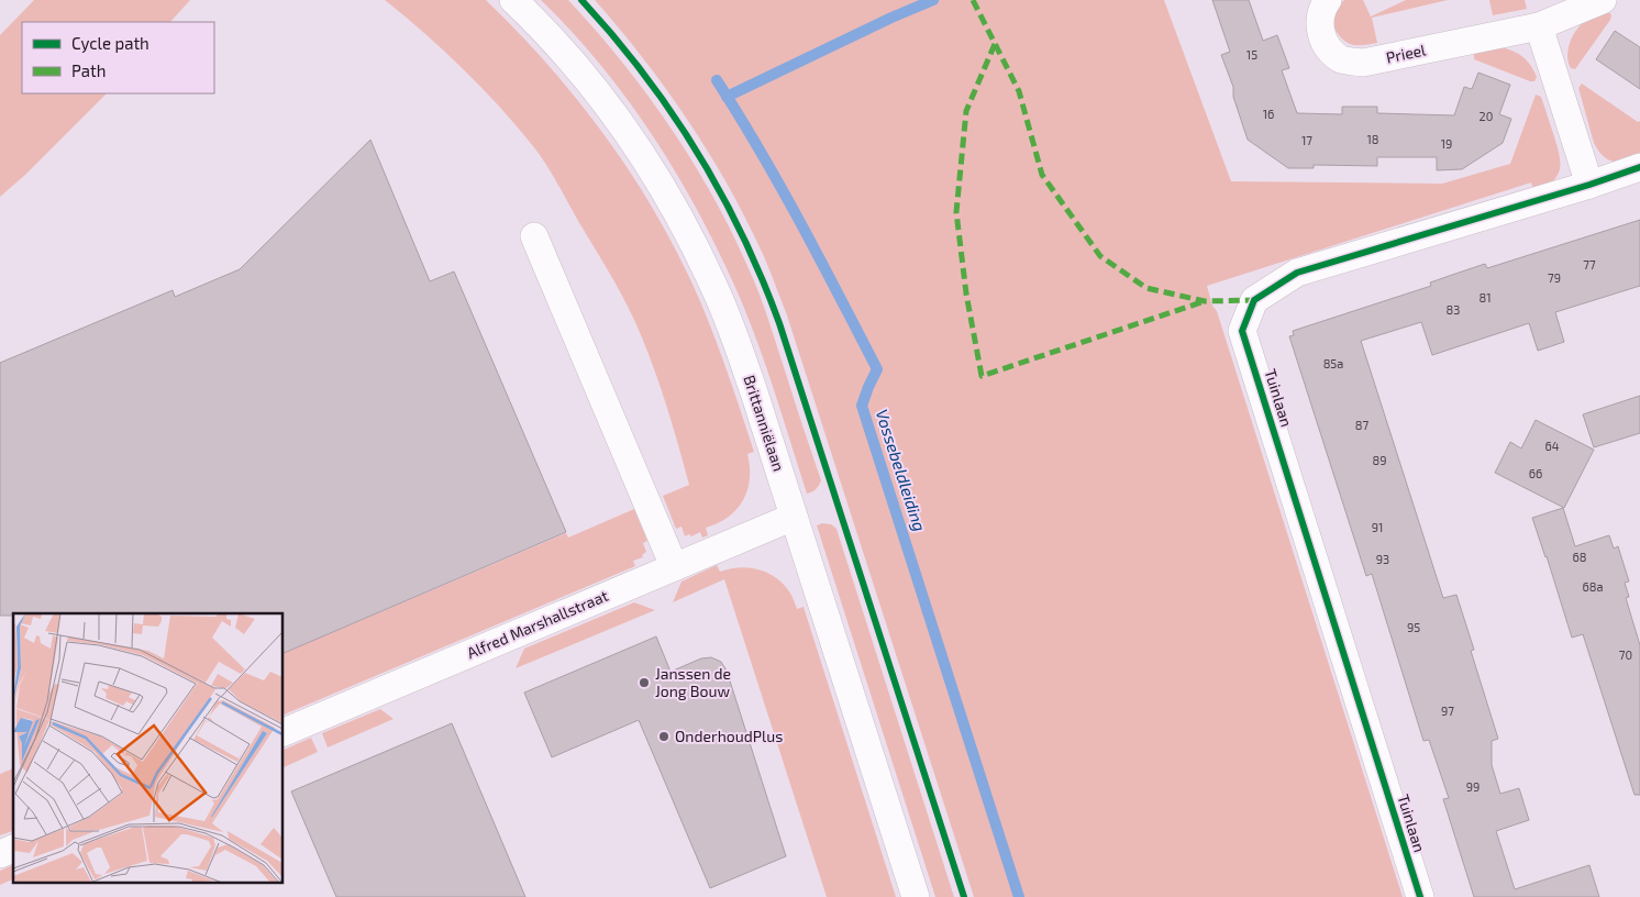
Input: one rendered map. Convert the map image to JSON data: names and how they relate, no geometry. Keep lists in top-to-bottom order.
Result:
{
  "streets": {
    "street": [
      "Prieel",
      "Tuinlaan",
      "Brittanniëlaan",
      "Alfred Marshallstraat"
    ]
  },
  "crossings": [
    ["Brittanniëlaan", "Alfred Marshallstraat"]
  ],
  "water": ["Vossebeldleiding"],
  "places": ["Janssen de Jong Bouw", "OnderhoudPlus"],
  "house_numbers": [
    "15",
    "16",
    "20",
    "18",
    "17",
    "19",
    "77",
    "79",
    "81",
    "83",
    "85a",
    "87",
    "64",
    "89",
    "66",
    "91",
    "68",
    "93",
    "68a",
    "95",
    "70",
    "97",
    "99"
  ],
  "legend": ["Cycle path", "Path"]
}
